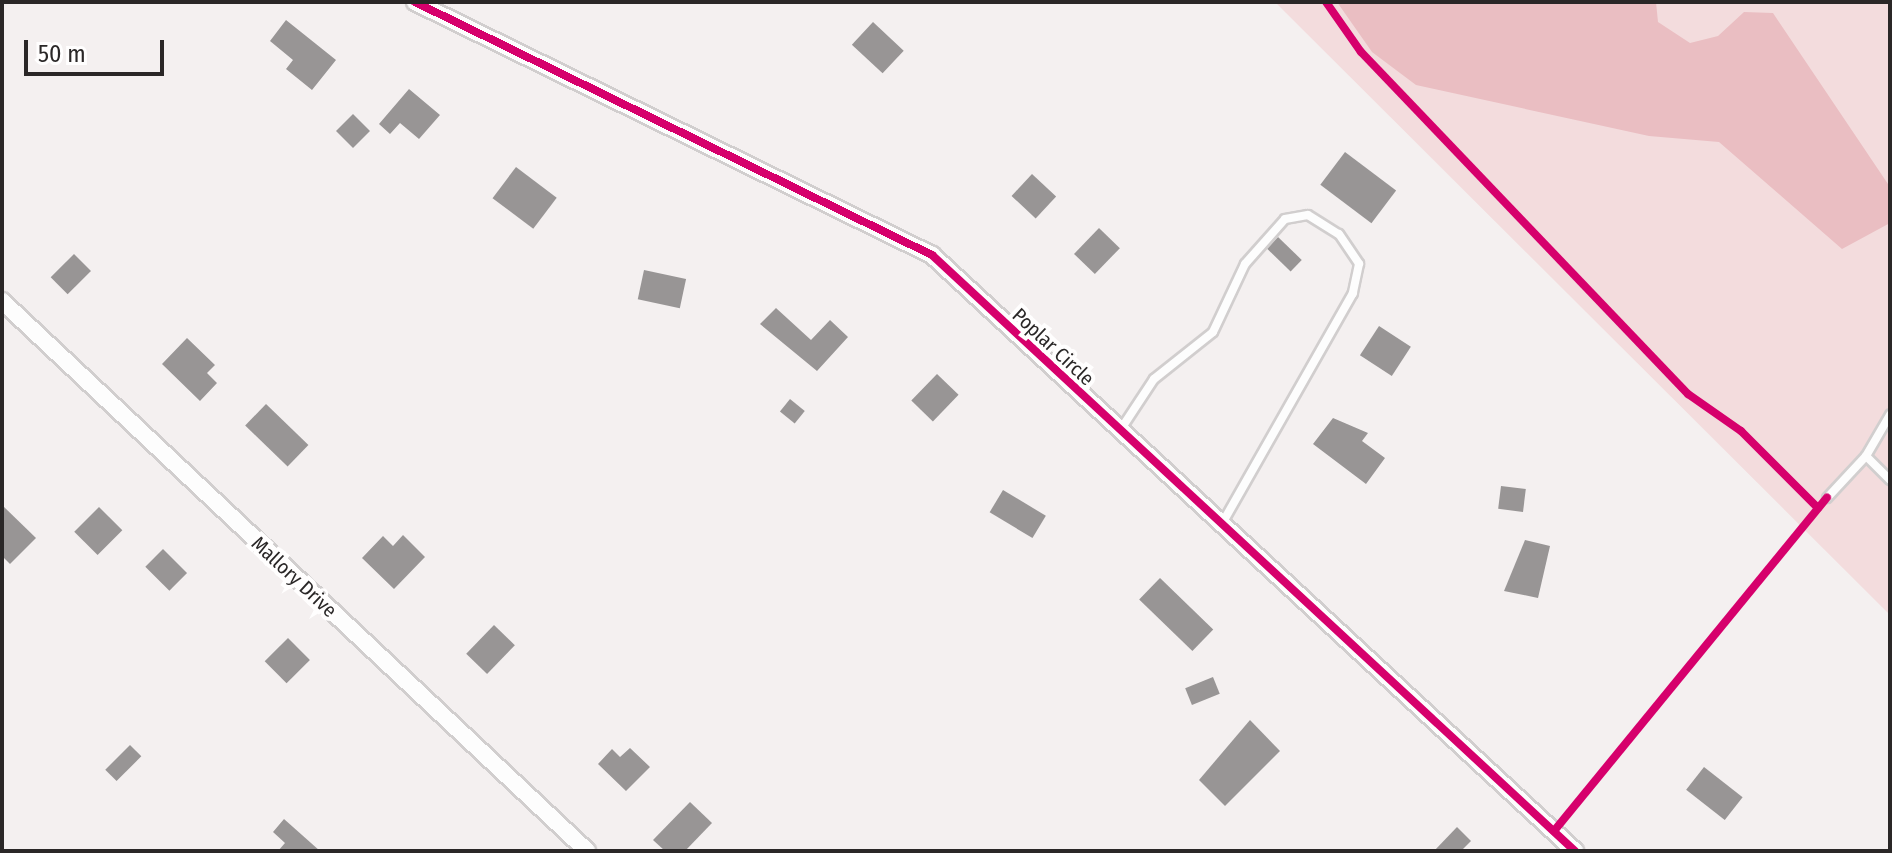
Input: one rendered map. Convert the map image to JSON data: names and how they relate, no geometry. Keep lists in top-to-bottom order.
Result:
{
  "streets": {
    "street": ["Poplar Circle", "Mallory Drive"]
  },
  "scale_bar": "50 m"
}
